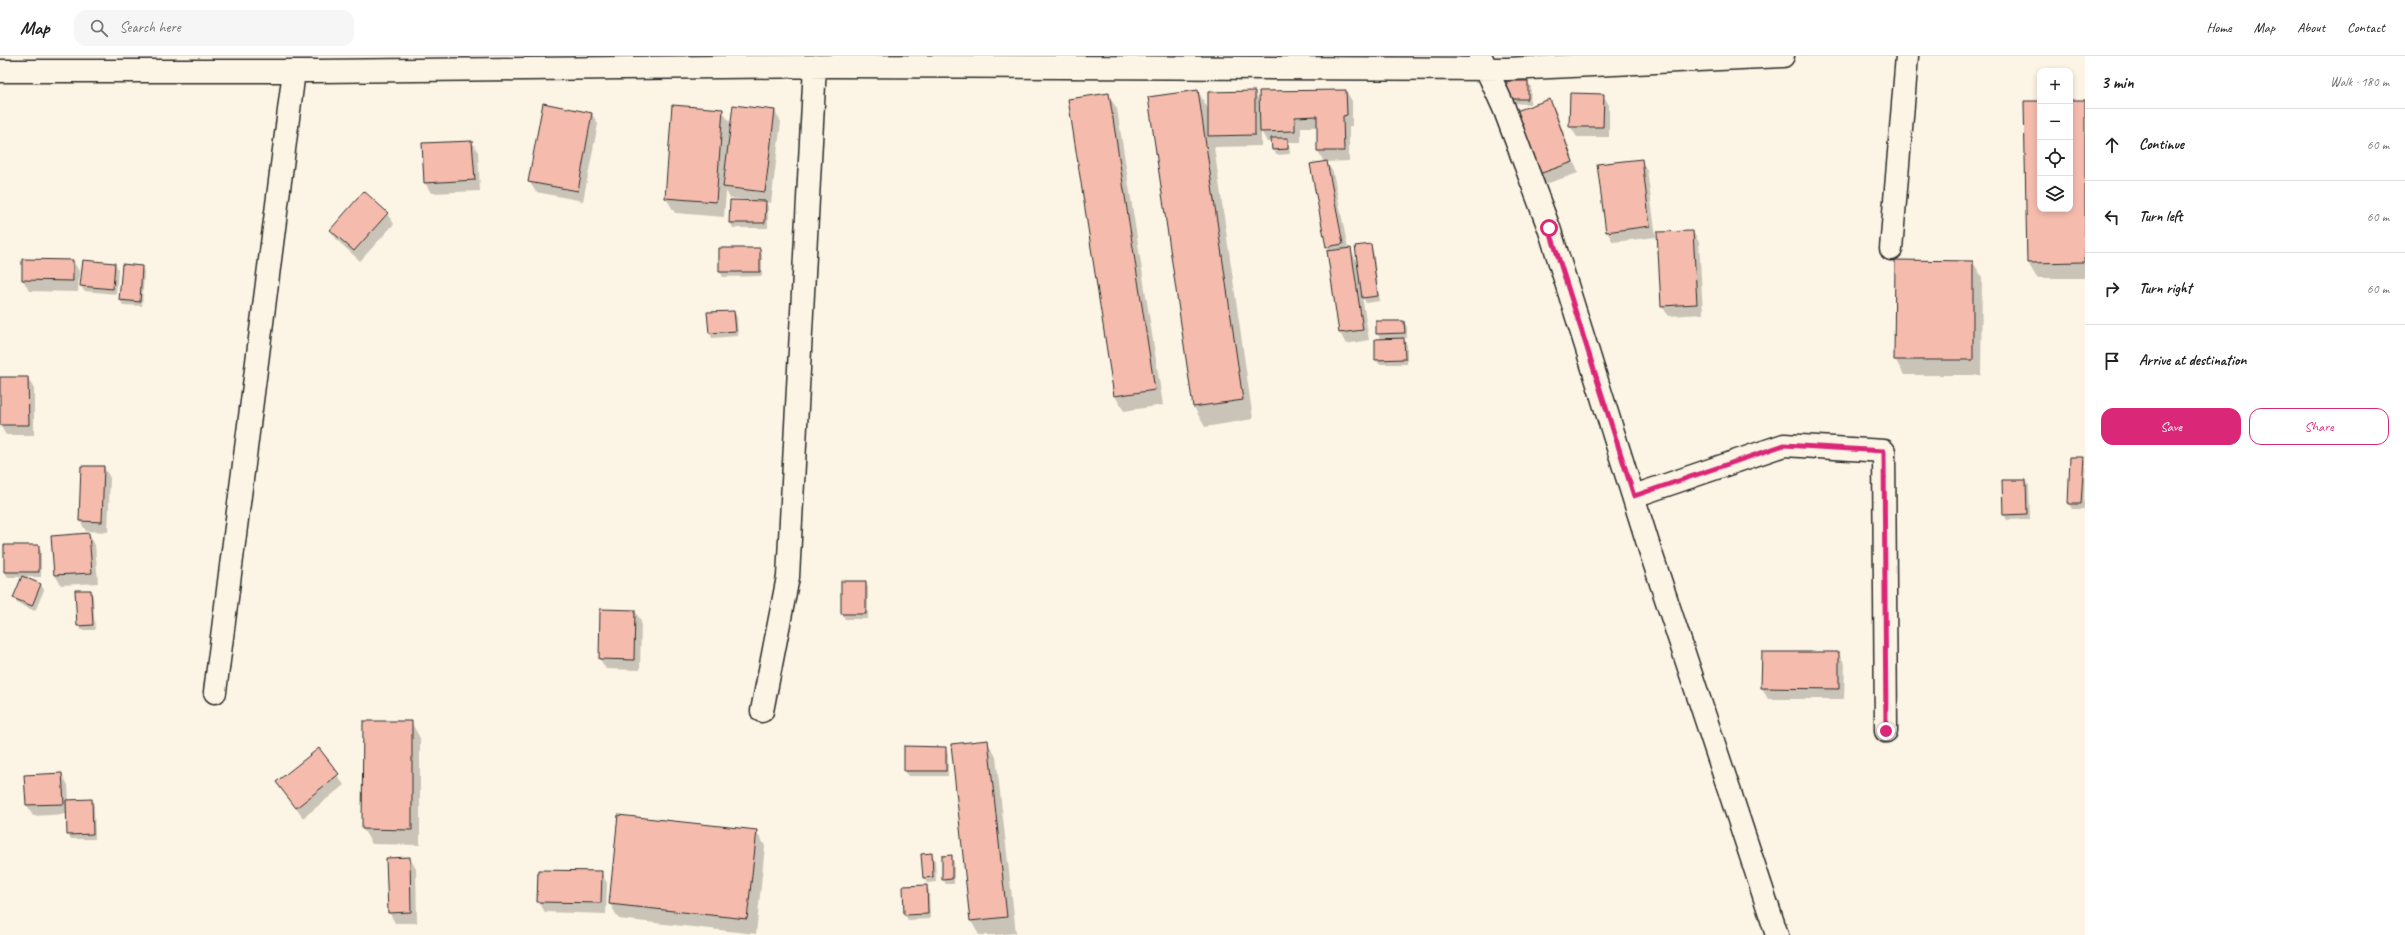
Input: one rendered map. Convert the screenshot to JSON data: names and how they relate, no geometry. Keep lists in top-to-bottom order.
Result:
{
  "page": {
    "header": "Map",
    "search": "Search here",
    "nav": [
      "Home",
      "Map",
      "About",
      "Contact"
    ],
    "heading": ["3 min", "Walk · 180 m"],
    "map_buttons": ["+", "−"],
    "list": [
      ["Continue", "60 m"],
      ["Turn left", "60 m"],
      ["Turn right", "60 m"],
      "Arrive at destination"
    ],
    "buttons": ["Save", "Share"]
  }
}
